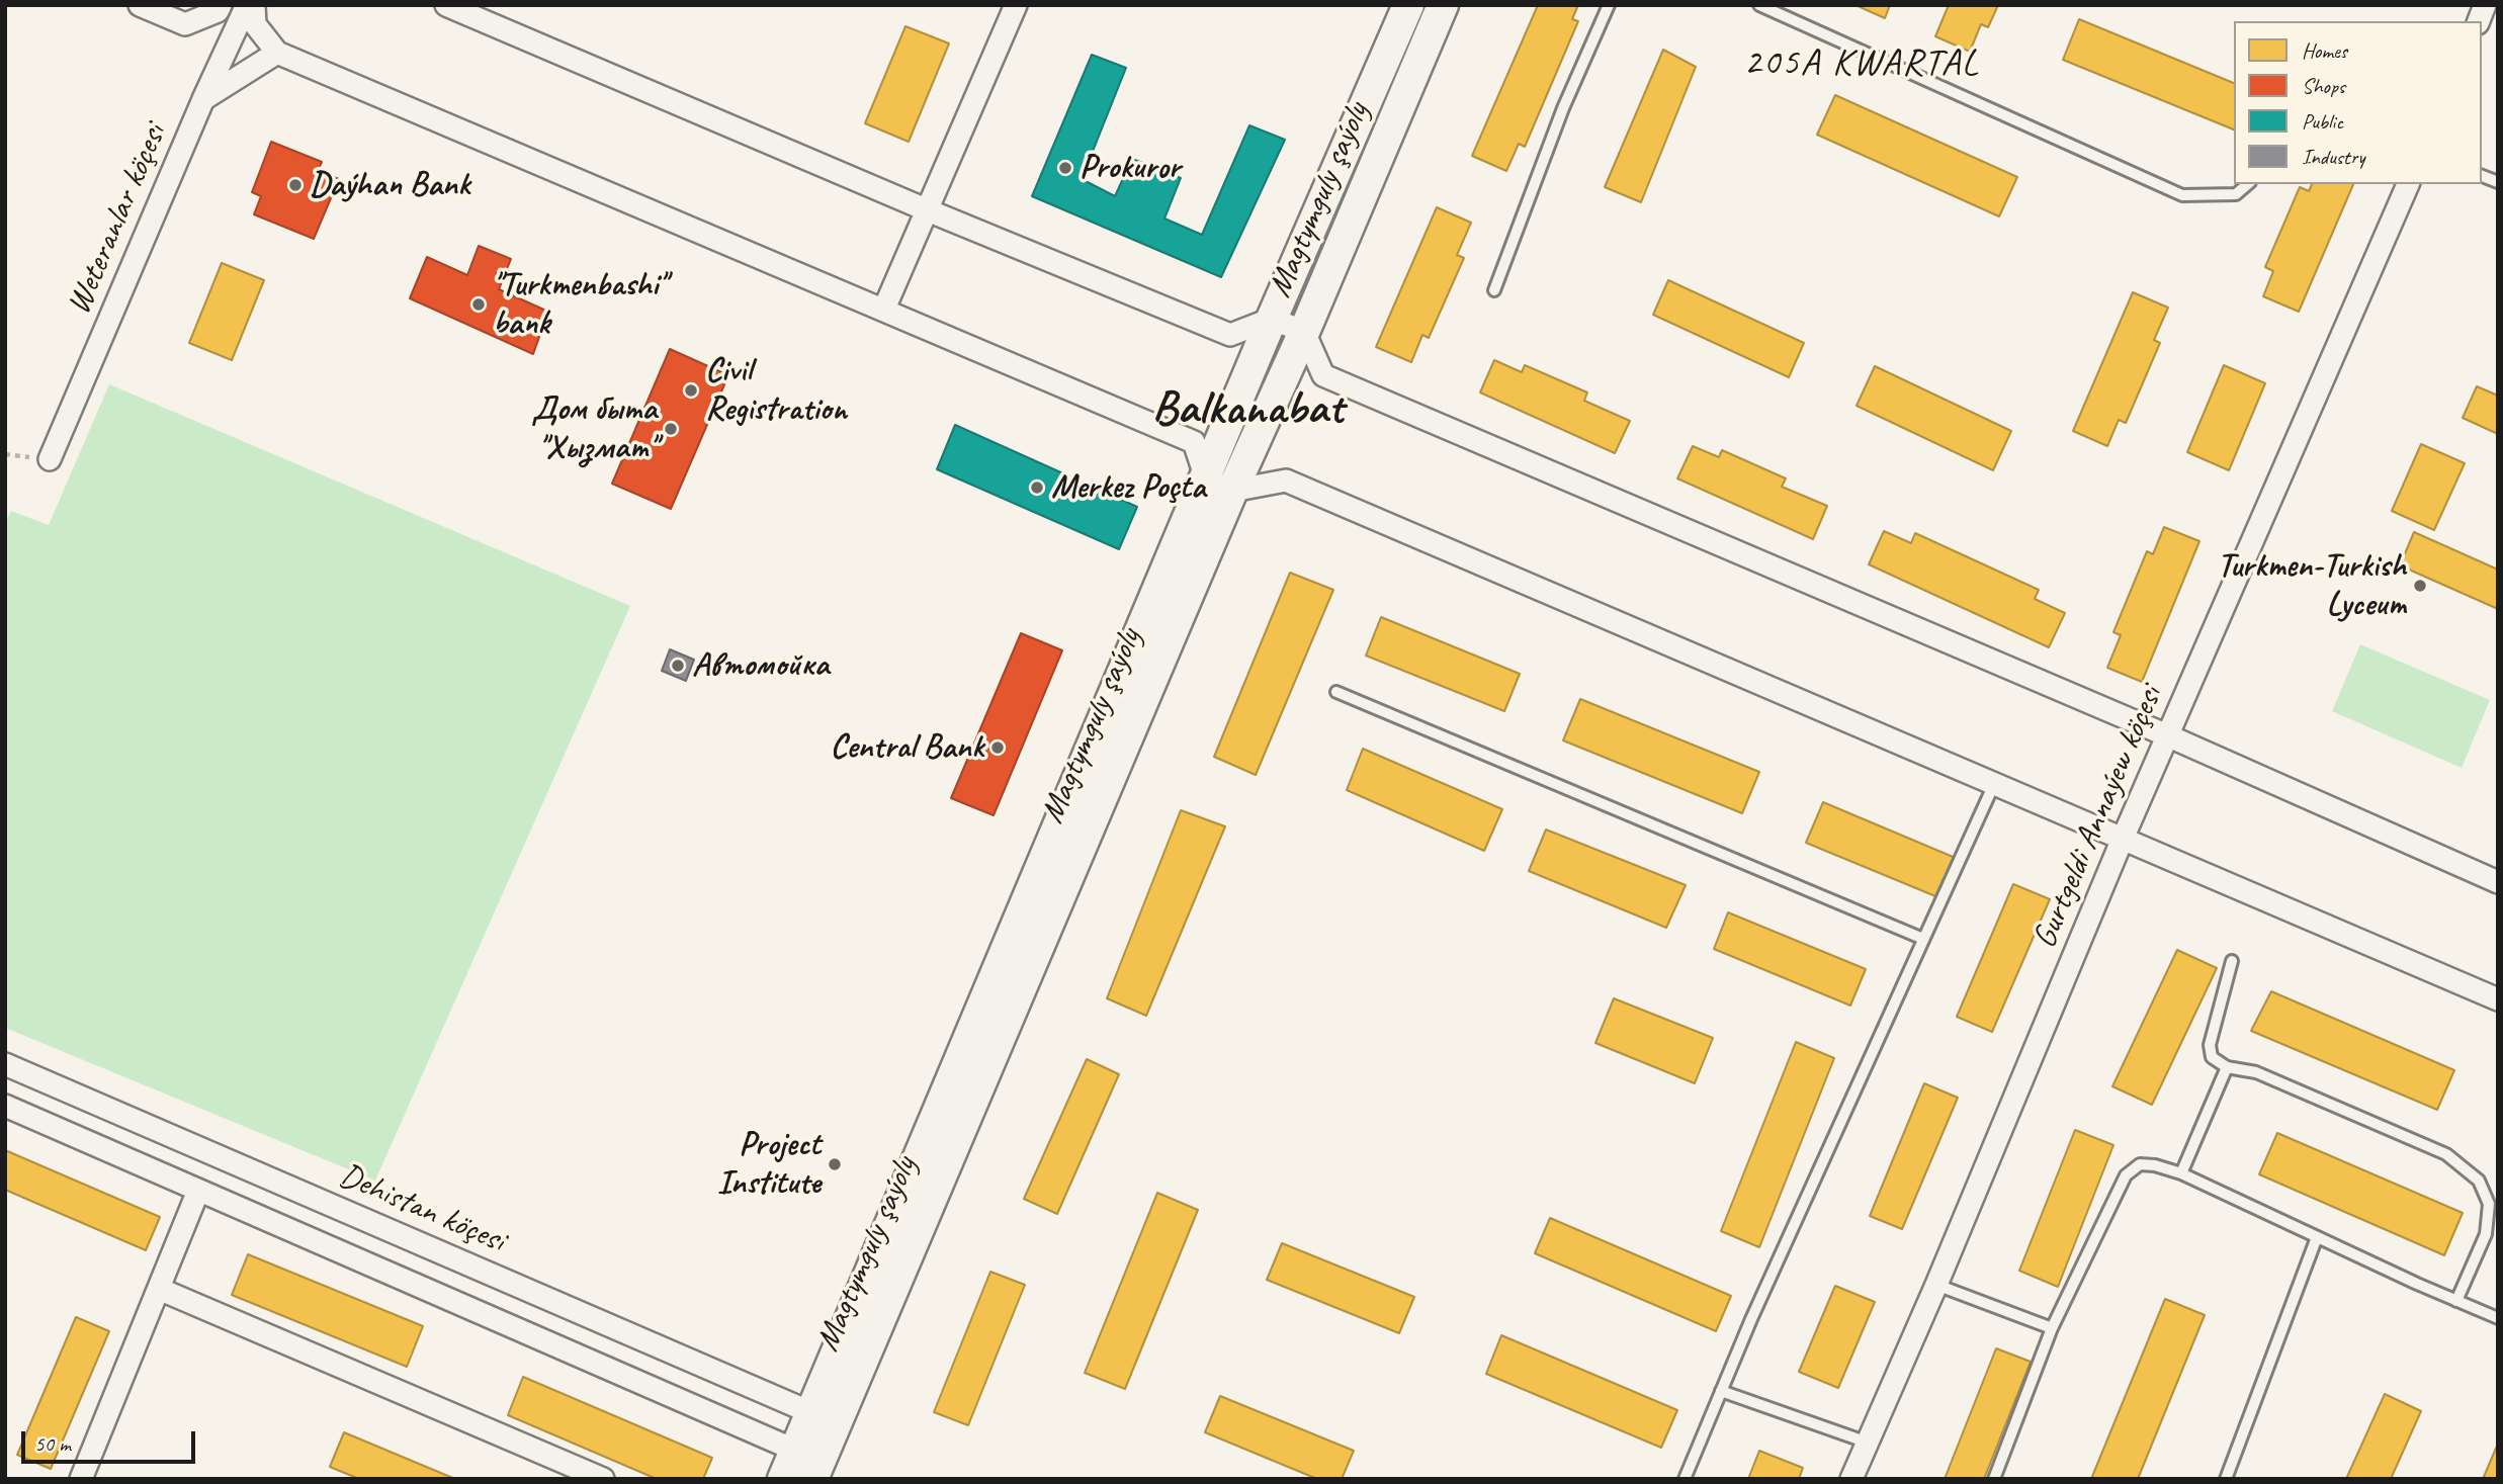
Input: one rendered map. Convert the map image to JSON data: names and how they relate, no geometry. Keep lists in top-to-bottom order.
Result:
{
  "streets": {
    "street": [
      "Magtymguly şaýoly",
      "Weteranlar köçesi",
      "Gurtgeldi Annaýew köçesi",
      "Dehistan köçesi"
    ]
  },
  "crossings": [
    ["Magtymguly şaýoly", "Dehistan köçesi"]
  ],
  "districts": ["205A KWARTAL", "Balkanabat"],
  "places": [
    "Prokuror",
    "Daýhan Bank",
    "\"Turkmenbashi\" bank",
    "Civil Registration",
    "Дом быта \"Хызмат\"",
    "Merkez Poçta",
    "Turkmen-Turkish Lyceum",
    "Автомойка",
    "Central Bank",
    "Project Institute"
  ],
  "legend": [
    "Homes",
    "Shops",
    "Public",
    "Industry"
  ],
  "scale_bar": "50 m"
}
